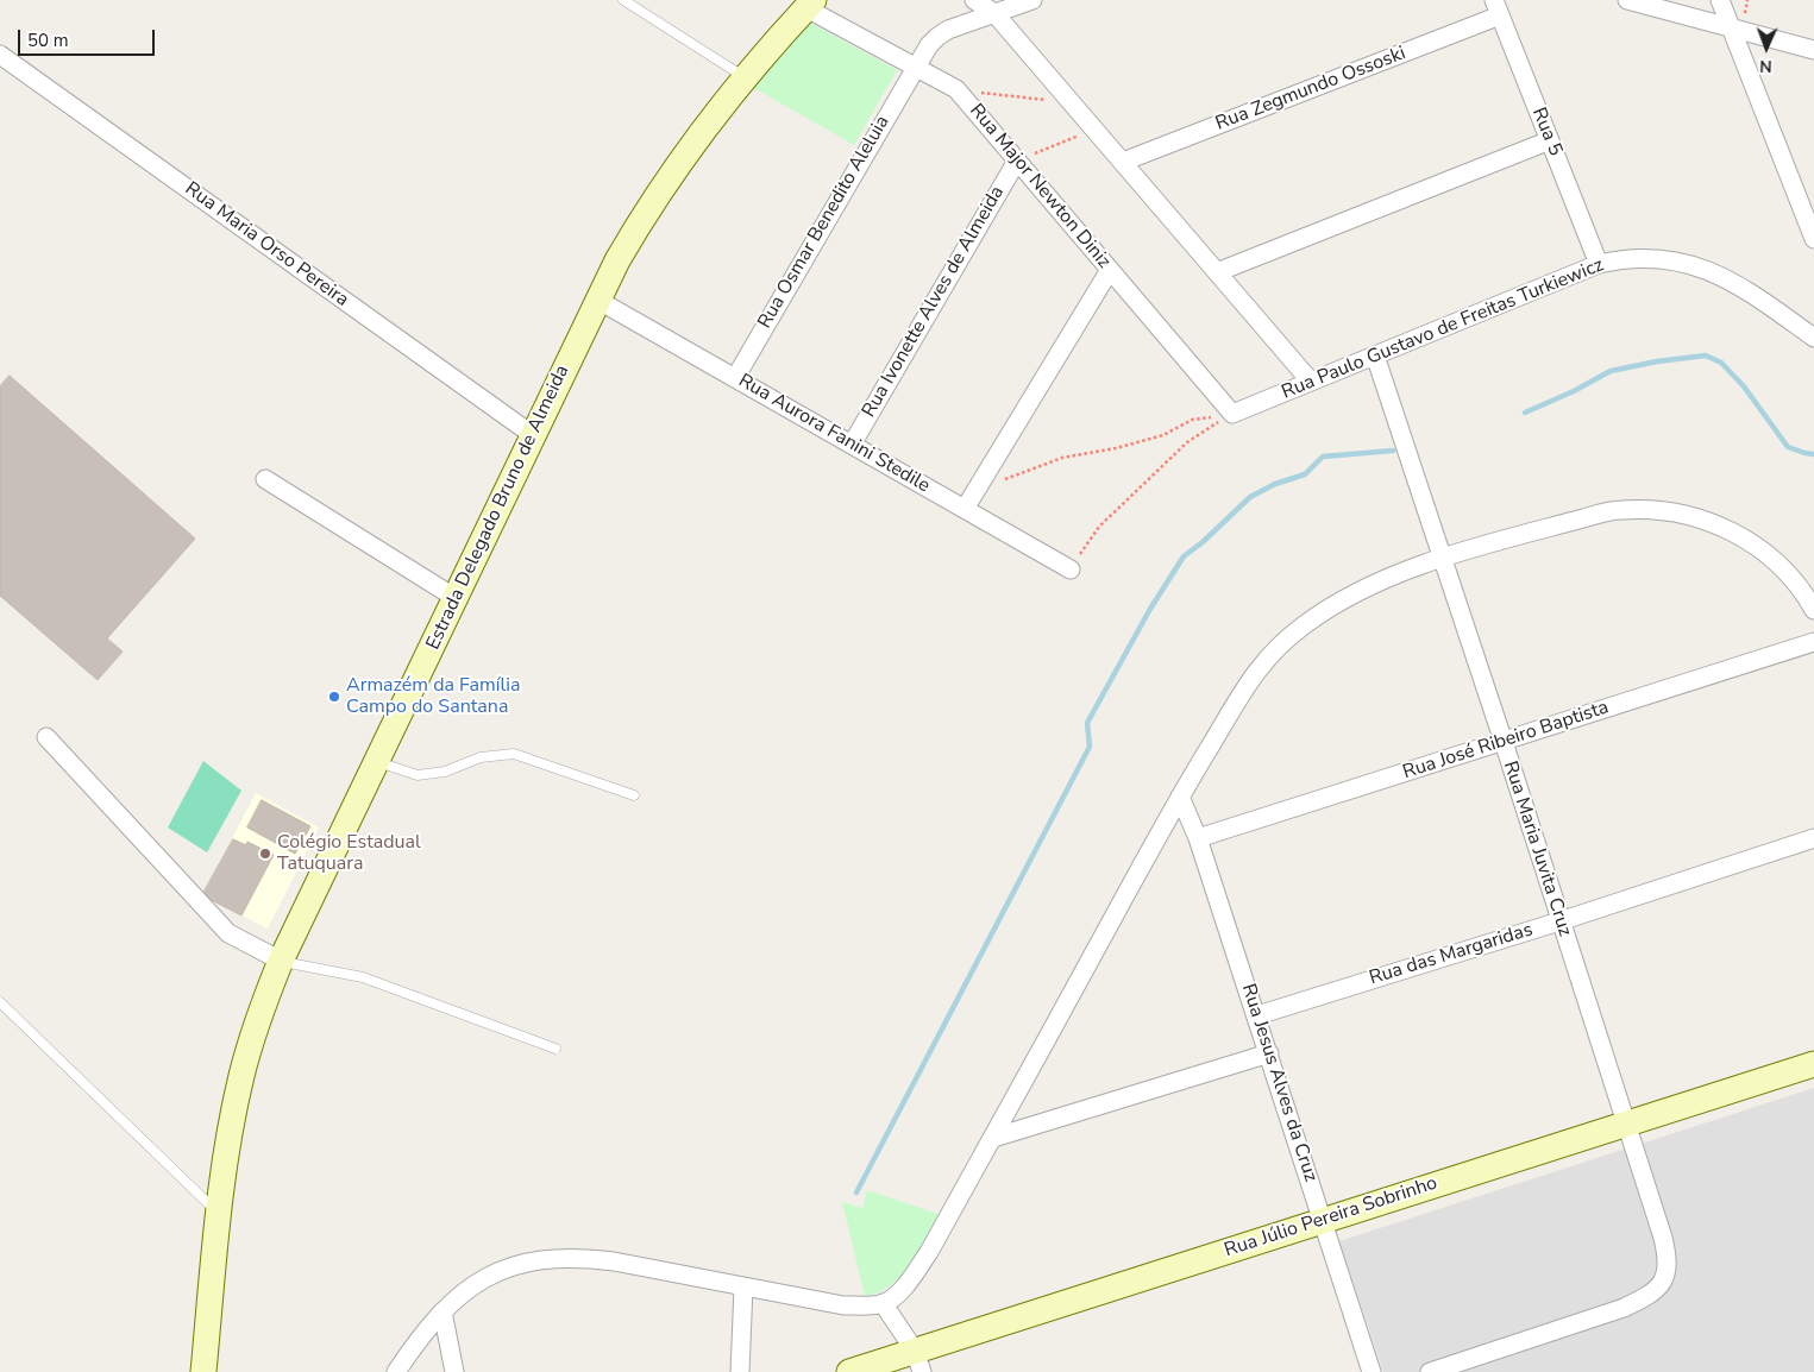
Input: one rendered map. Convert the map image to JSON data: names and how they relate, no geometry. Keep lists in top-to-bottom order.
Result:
{
  "streets": {
    "main road": ["Estrada Delegado Bruno de Almeida", "Rua Júlio Pereira Sobrinho"],
    "street": [
      "Rua Zegmundo Ossoski",
      "Rua 5",
      "Rua Major Newton Diniz",
      "Rua Osmar Benedito Aleluia",
      "Rua Maria Orso Pereira",
      "Rua Ivonette Alves de Almeida",
      "Rua Paulo Gustavo de Freitas Turkiewicz",
      "Rua Aurora Fanini Stedile",
      "Rua José Ribeiro Baptista",
      "Rua Maria Juvita Cruz",
      "Rua das Margaridas",
      "Rua Jesus Alves da Cruz"
    ]
  },
  "crossings": [
    ["Rua Zegmundo Ossoski", "Rua 5"],
    ["Rua 5", "Rua Paulo Gustavo de Freitas Turkiewicz"],
    ["Rua Major Newton Diniz", "Rua Osmar Benedito Aleluia"],
    ["Rua Major Newton Diniz", "Rua Ivonette Alves de Almeida"],
    ["Rua Major Newton Diniz", "Rua Paulo Gustavo de Freitas Turkiewicz"],
    ["Rua Major Newton Diniz", "Estrada Delegado Bruno de Almeida"],
    ["Rua Osmar Benedito Aleluia", "Rua Aurora Fanini Stedile"],
    ["Rua Maria Orso Pereira", "Estrada Delegado Bruno de Almeida"],
    ["Rua Ivonette Alves de Almeida", "Rua Aurora Fanini Stedile"],
    ["Rua Paulo Gustavo de Freitas Turkiewicz", "Rua Maria Juvita Cruz"],
    ["Rua Aurora Fanini Stedile", "Estrada Delegado Bruno de Almeida"],
    ["Rua José Ribeiro Baptista", "Rua Maria Juvita Cruz"],
    ["Rua José Ribeiro Baptista", "Rua Jesus Alves da Cruz"],
    ["Rua Maria Juvita Cruz", "Rua das Margaridas"],
    ["Rua Maria Juvita Cruz", "Rua Júlio Pereira Sobrinho"],
    ["Rua das Margaridas", "Rua Jesus Alves da Cruz"],
    ["Rua Jesus Alves da Cruz", "Rua Júlio Pereira Sobrinho"]
  ],
  "places": ["Armazém da Família Campo do Santana", "Colégio Estadual Tatuquara"],
  "scale_bar": "50 m",
  "north": "bottom"
}
